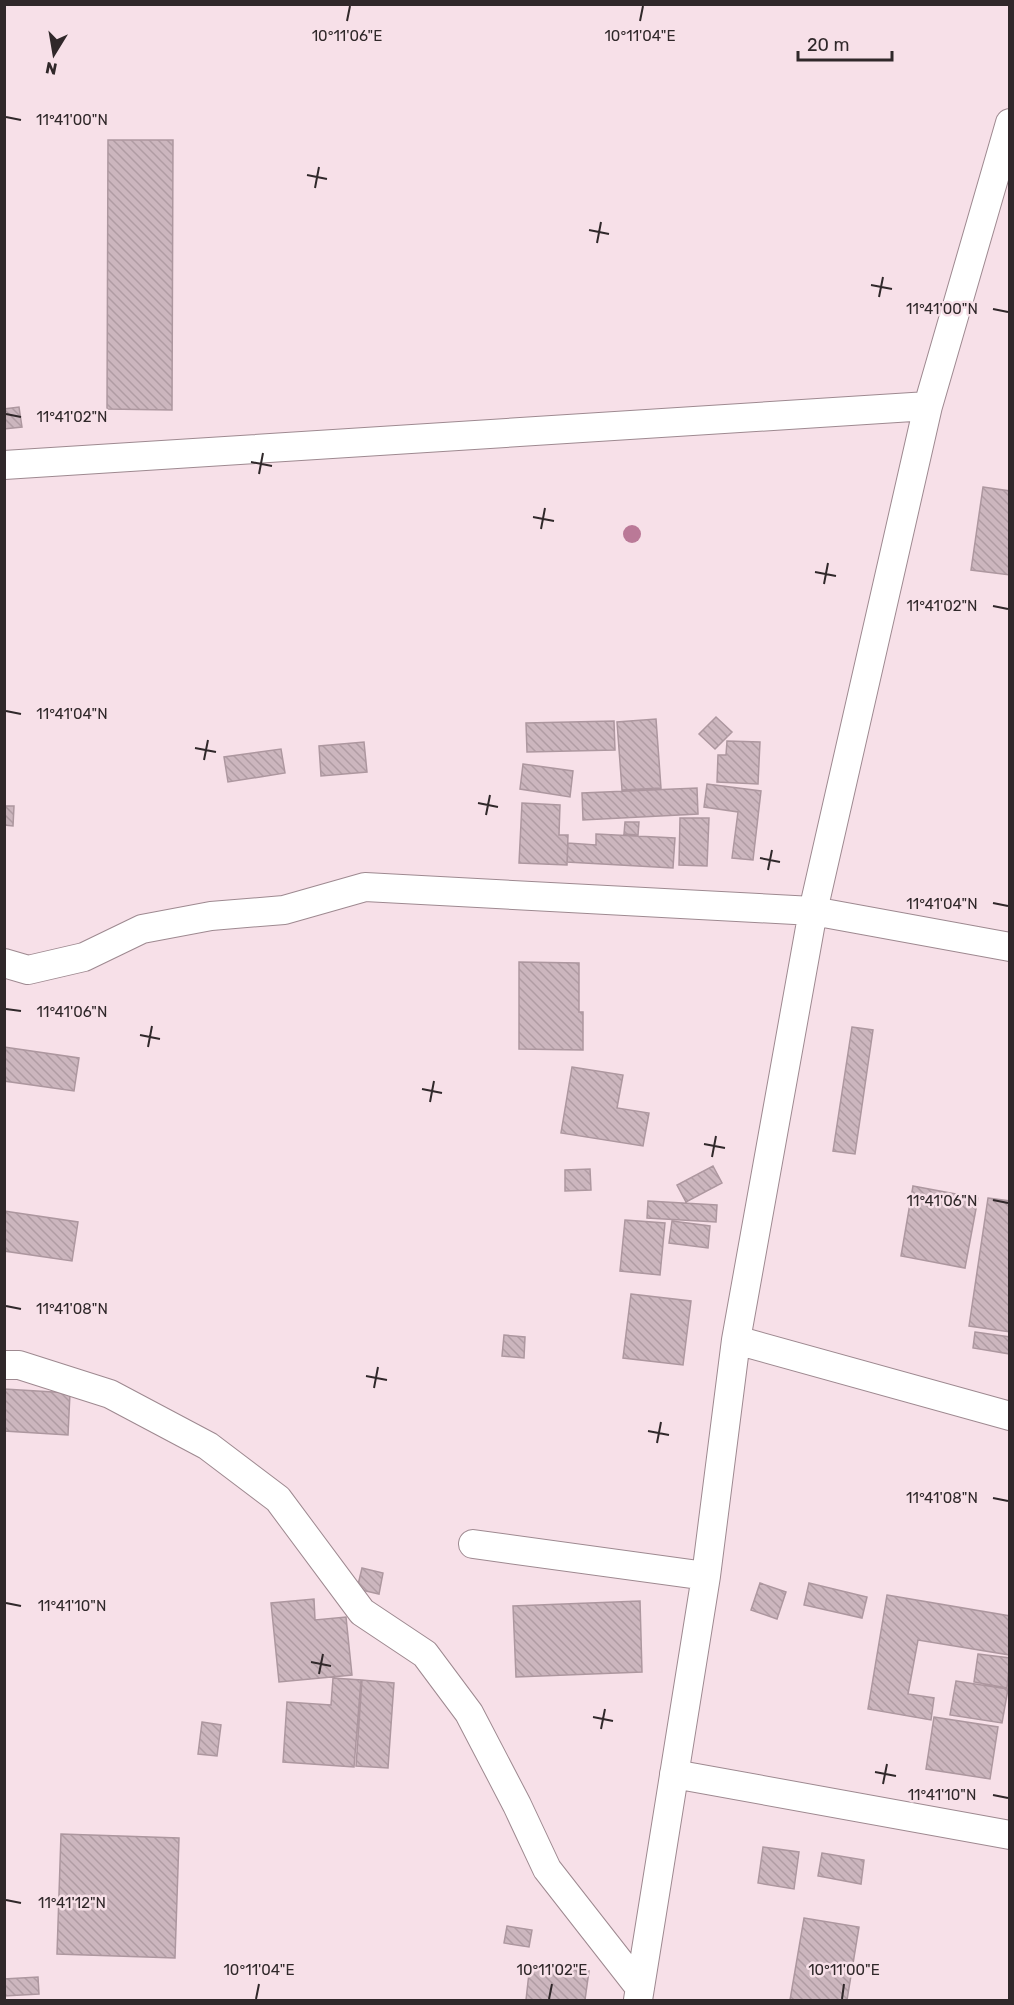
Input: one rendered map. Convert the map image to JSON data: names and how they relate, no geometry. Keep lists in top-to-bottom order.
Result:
{
  "scale_bar": "20 m",
  "north": "bottom",
  "coordinates": [
    "10°11'06\"E",
    "10°11'04\"E",
    "11°41'00\"N",
    "11°41'02\"N",
    "11°41'04\"N",
    "11°41'06\"N",
    "11°41'08\"N",
    "11°41'10\"N",
    "11°41'12\"N",
    "10°11'02\"E",
    "10°11'00\"E"
  ]
}
